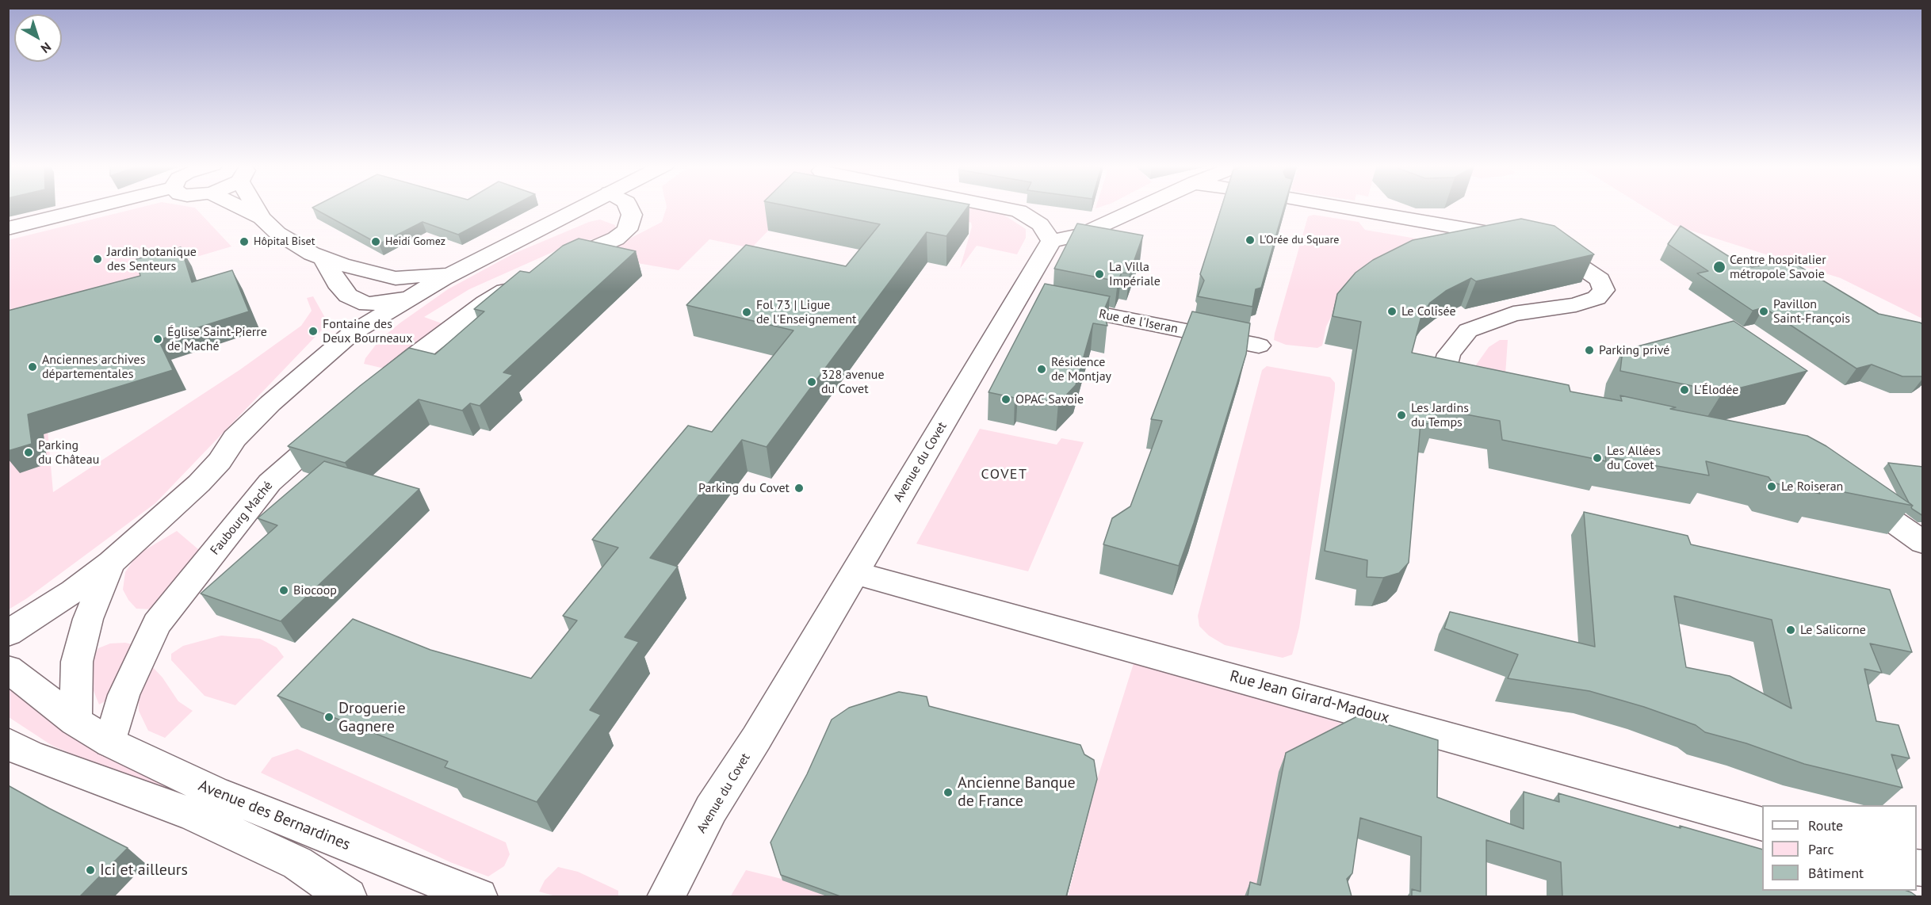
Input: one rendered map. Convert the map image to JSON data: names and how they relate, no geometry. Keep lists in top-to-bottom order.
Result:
{
  "streets": {
    "street": [
      "Rue de l'Iseran",
      "Avenue du Covet",
      "Faubourg Maché",
      "Rue Jean Girard-Madoux",
      "Avenue des Bernardines"
    ]
  },
  "crossings": [
    ["Rue de l'Iseran", "Avenue du Covet"],
    ["Avenue du Covet", "Rue Jean Girard-Madoux"],
    ["Faubourg Maché", "Avenue des Bernardines"]
  ],
  "districts": ["COVET"],
  "places": [
    "L'Orée du Square",
    "Hôpital Biset",
    "Heidi Gomez",
    "Jardin botanique des Senteurs",
    "Centre hospitalier métropole Savoie",
    "La Villa Impériale",
    "Le Colisée",
    "Pavillon Saint-François",
    "Fol 73 | Ligue de l'Enseignement",
    "Fontaine des Deux Bourneaux",
    "Église Saint-Pierre de Maché",
    "Parking privé",
    "Anciennes archives départementales",
    "Résidence de Montjay",
    "328 avenue du Covet",
    "L'Élodée",
    "OPAC Savoie",
    "Les Jardins du Temps",
    "Parking du Château",
    "Les Allées du Covet",
    "Le Roiseran",
    "Parking du Covet",
    "Biocoop",
    "Le Salicorne",
    "Droguerie Gagnere",
    "Ancienne Banque de France",
    "Ici et ailleurs"
  ],
  "legend": ["Route", "Parc", "Bâtiment"],
  "north": "bottom right"
}
